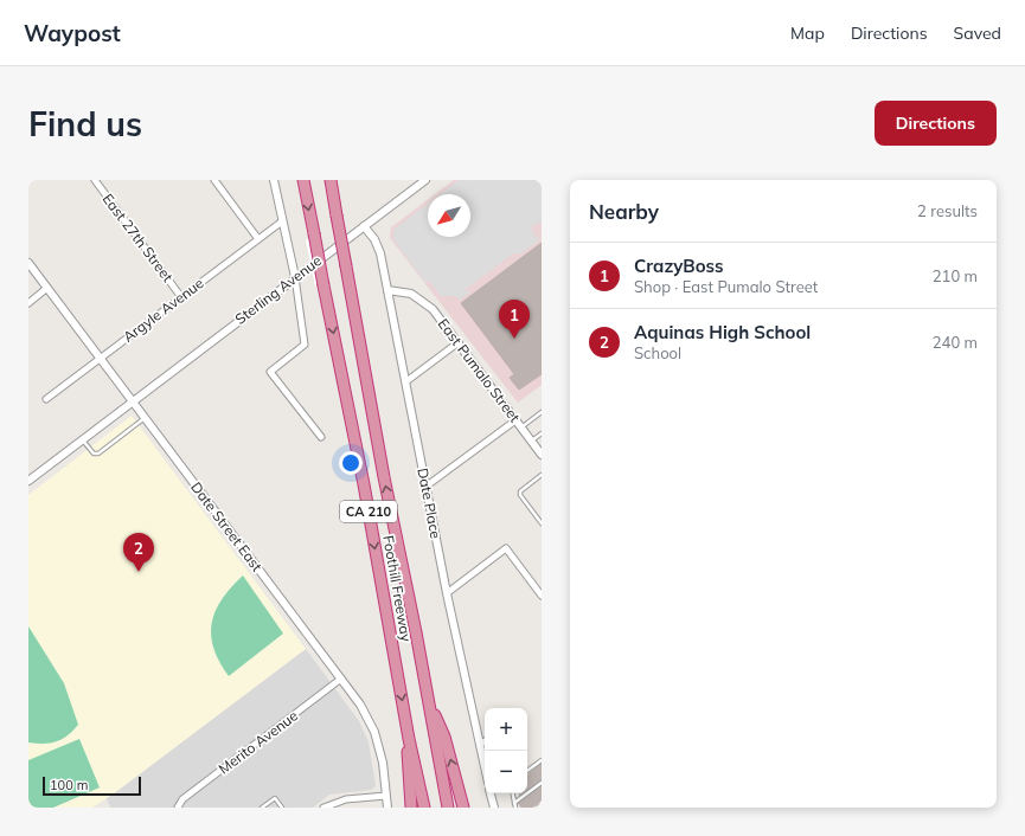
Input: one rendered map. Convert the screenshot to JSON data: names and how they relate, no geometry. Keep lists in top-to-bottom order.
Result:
{
  "streets": {
    "highway": ["CA 210", "Foothill Freeway"],
    "street": [
      "East 27th Street",
      "Sterling Avenue",
      "Argyle Avenue",
      "East Pumalo Street",
      "Date Place",
      "Date Street East",
      "Merito Avenue"
    ]
  },
  "crossings": [
    ["East 27th Street", "Argyle Avenue"],
    ["Sterling Avenue", "Date Place"],
    ["Sterling Avenue", "Date Street East"],
    ["Argyle Avenue", "Date Street East"],
    ["East Pumalo Street", "Date Place"],
    ["Date Street East", "Merito Avenue"]
  ],
  "scale_bar": "100 m",
  "north": "bottom left",
  "page": {
    "header": "Waypost",
    "nav": ["Map", "Directions", "Saved"],
    "buttons": "Directions",
    "title": "Find us",
    "heading": ["Nearby", "2 results"],
    "list": [
      {
        "mark": "1",
        "name": "CrazyBoss",
        "note": "Shop · East Pumalo Street",
        "value": "210 m"
      },
      {
        "mark": "2",
        "name": "Aquinas High School",
        "note": "School",
        "value": "240 m"
      }
    ],
    "pins": ["1", "2"],
    "map_buttons": ["+", "−"],
    "scale": "100 m"
  }
}
